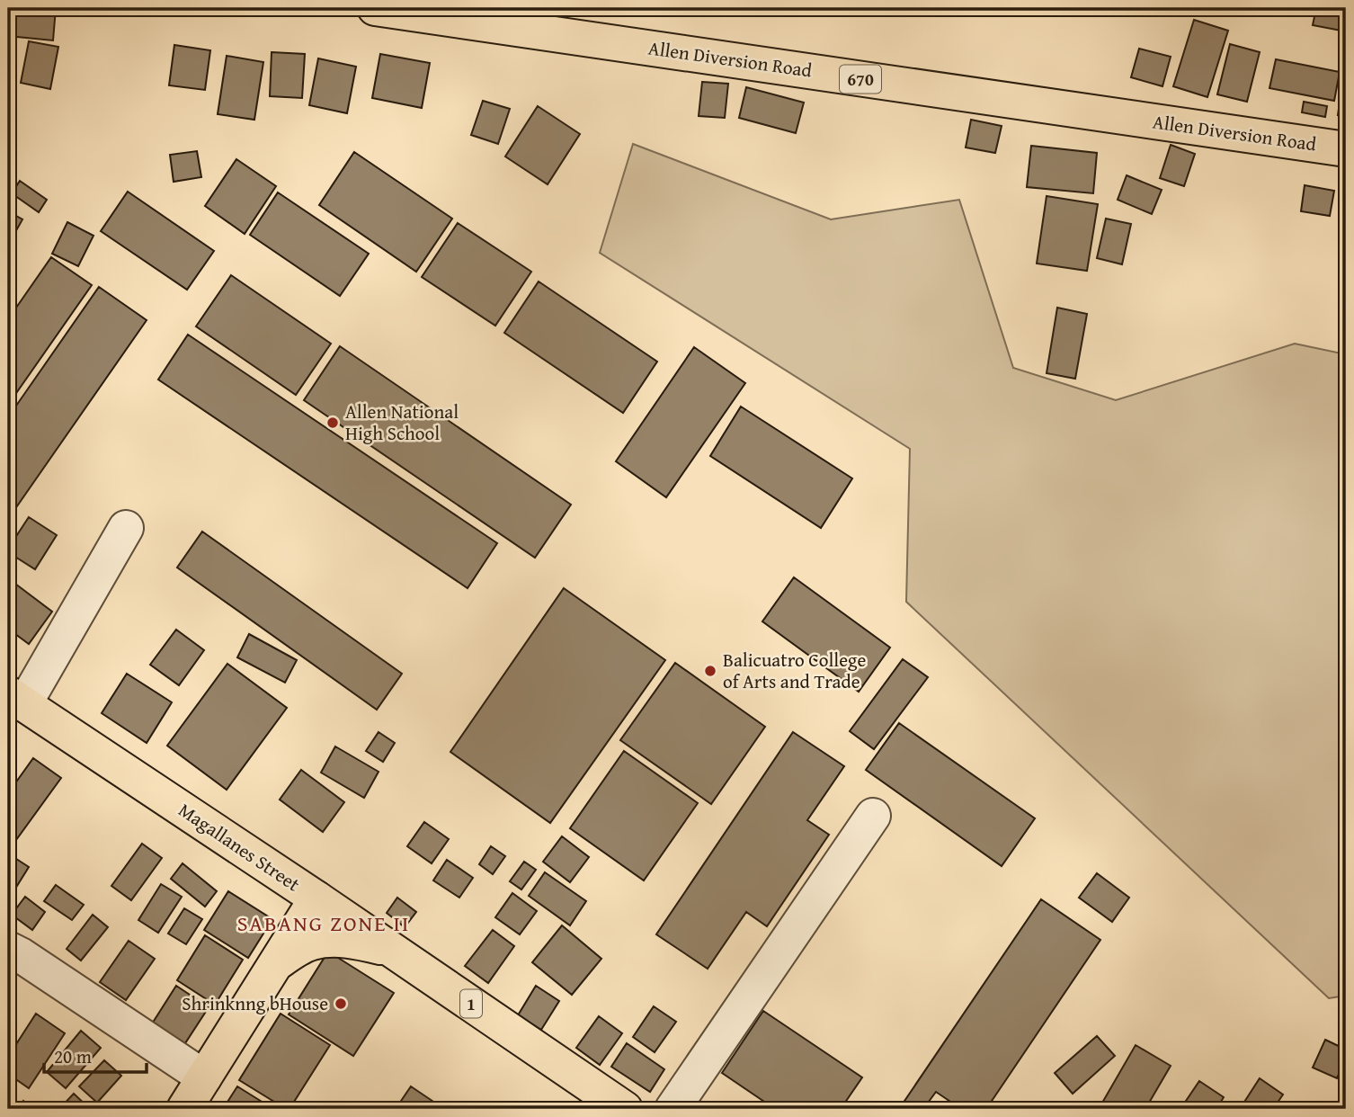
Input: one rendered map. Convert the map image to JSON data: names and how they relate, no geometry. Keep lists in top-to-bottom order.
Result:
{
  "streets": {
    "main road": [
      "Allen Diversion Road",
      "670",
      "Magallanes Street",
      "1"
    ]
  },
  "districts": ["SABANG ZONE II"],
  "places": ["Allen National High School", "Balicuatro College of Arts and Trade", "Shrinknng bHouse"],
  "scale_bar": "20 m"
}
